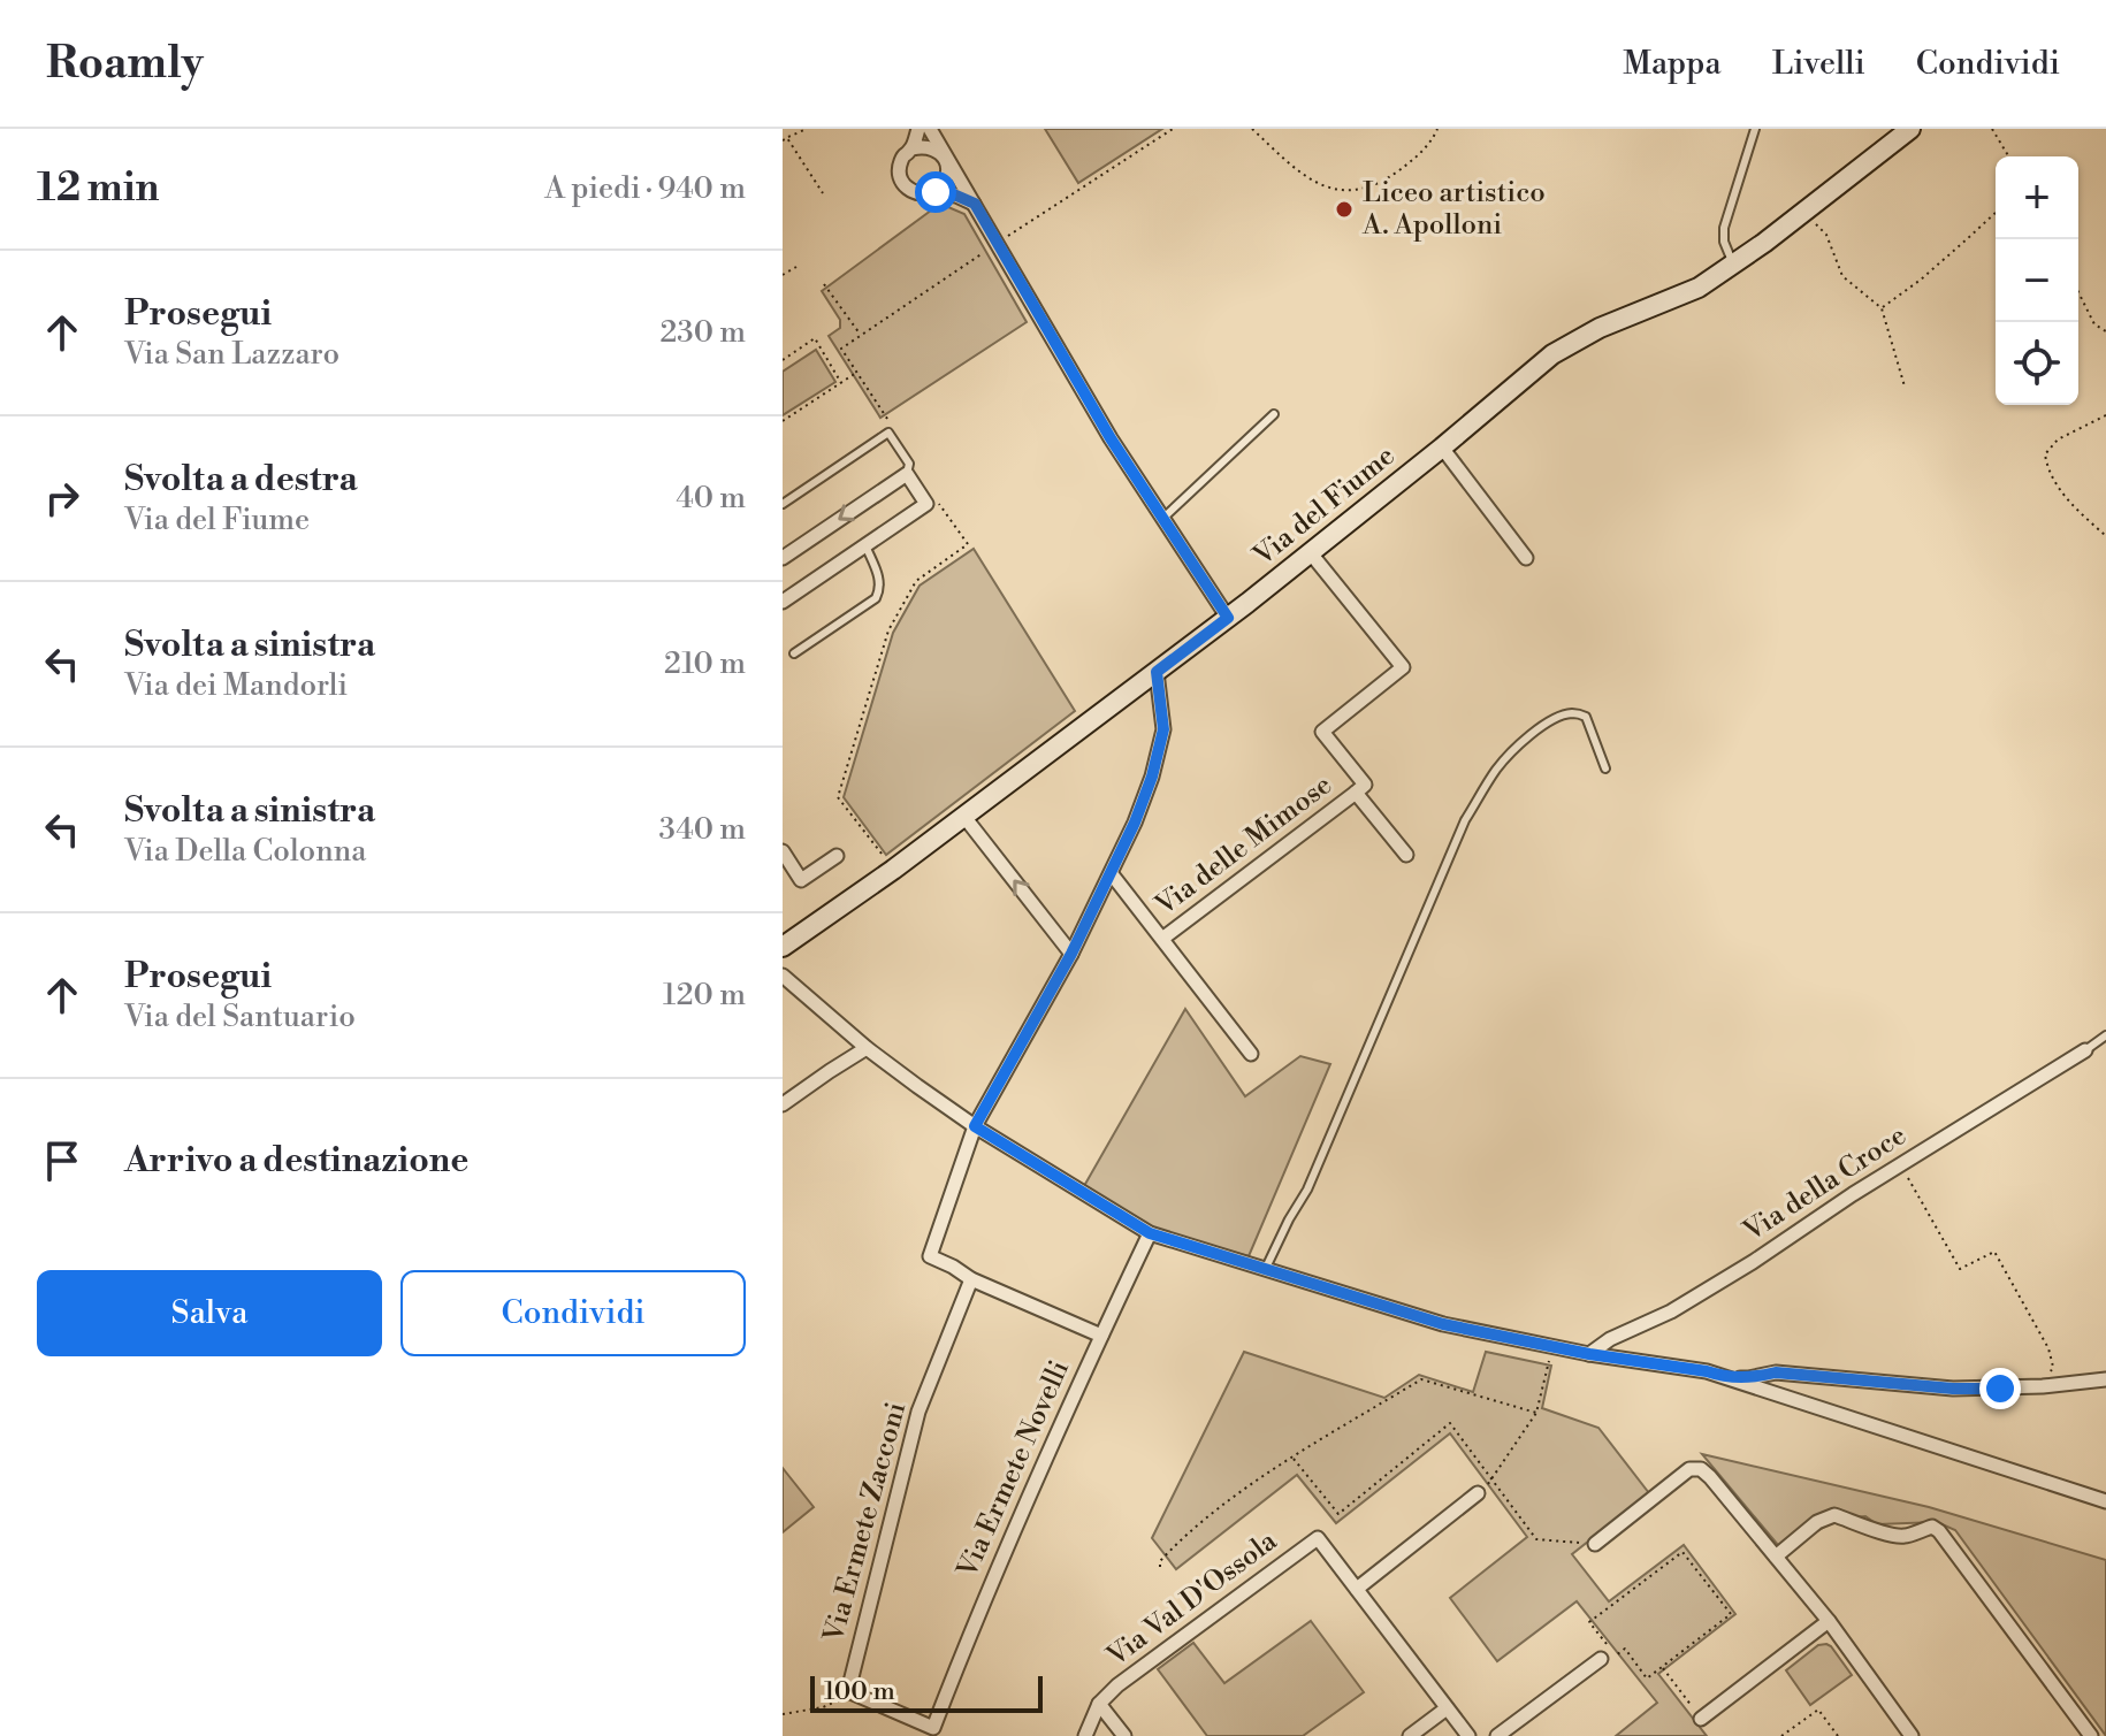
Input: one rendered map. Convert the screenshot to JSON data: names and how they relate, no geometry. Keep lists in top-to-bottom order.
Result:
{
  "streets": {
    "street": [
      "Via del Fiume",
      "Via delle Mimose",
      "Via della Croce",
      "Via Ermete Novelli",
      "Via Ermete Zacconi",
      "Via Val D'Ossola"
    ]
  },
  "crossings": [
    ["Via Ermete Novelli", "Via Ermete Zacconi"]
  ],
  "places": ["Liceo artistico A. Apolloni"],
  "scale_bar": "100 m",
  "page": {
    "header": "Roamly",
    "nav": ["Mappa", "Livelli", "Condividi"],
    "heading": ["12 min", "A piedi · 940 m"],
    "map_buttons": ["+", "−"],
    "list": [
      ["Prosegui", "Via San Lazzaro", "230 m"],
      ["Svolta a destra", "Via del Fiume", "40 m"],
      ["Svolta a sinistra", "Via dei Mandorli", "210 m"],
      ["Svolta a sinistra", "Via Della Colonna", "340 m"],
      ["Prosegui", "Via del Santuario", "120 m"],
      "Arrivo a destinazione"
    ],
    "buttons": ["Salva", "Condividi"],
    "scale": "100 m"
  }
}
